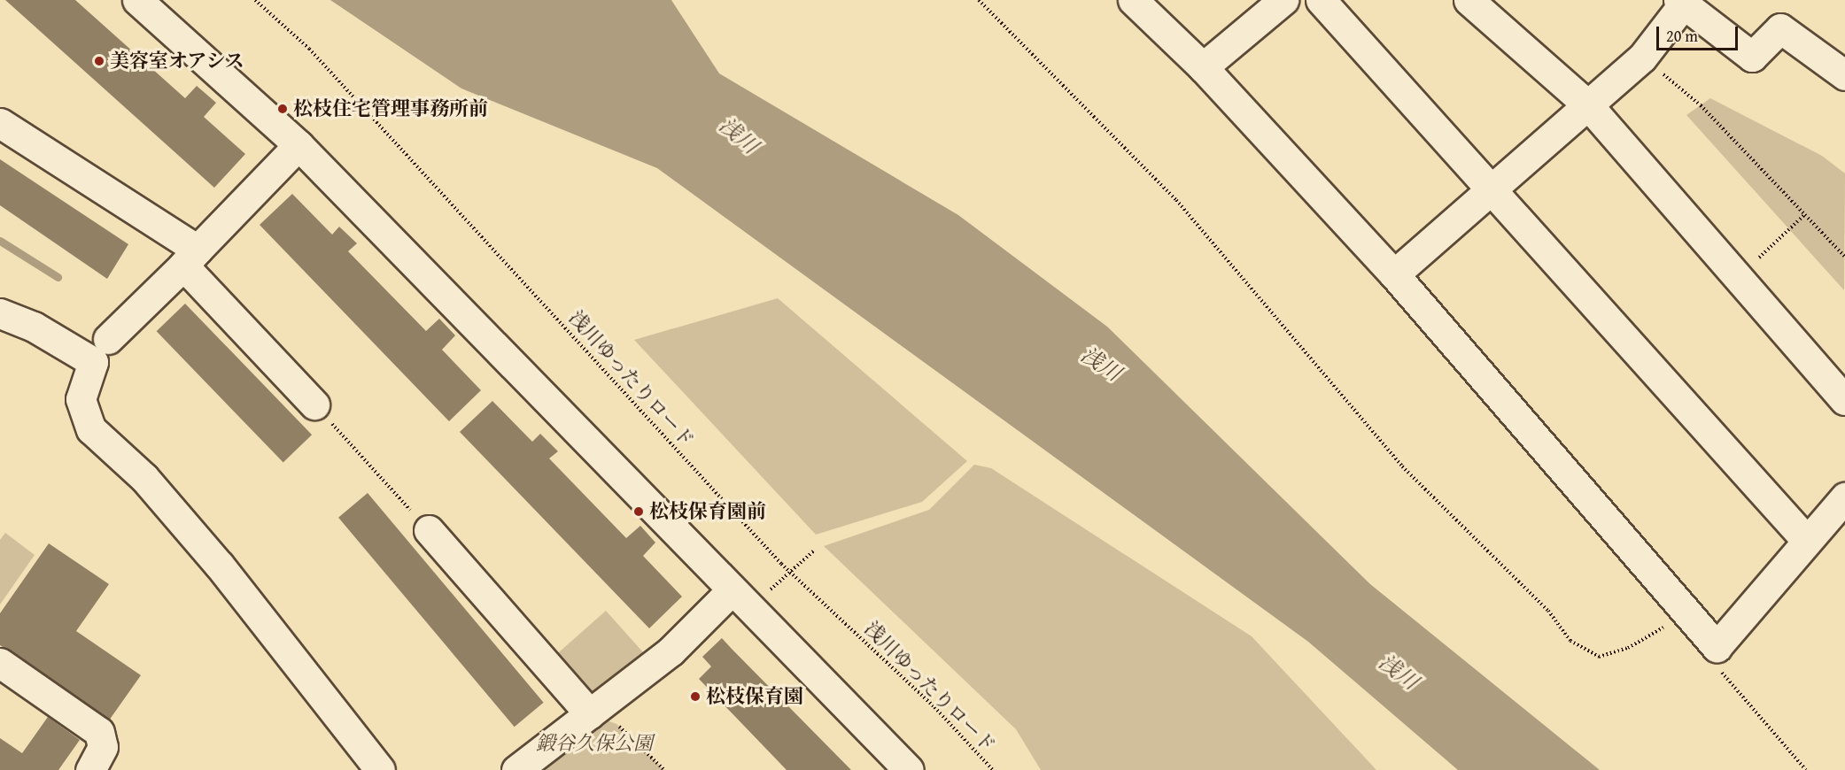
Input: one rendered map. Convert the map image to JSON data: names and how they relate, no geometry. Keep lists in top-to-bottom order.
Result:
{
  "streets": {
    "path": ["浅川ゆったりロード"]
  },
  "water": ["浅川"],
  "parks": ["鍛谷久保公園"],
  "places": [
    "美容室オアシス",
    "松枝住宅管理事務所前",
    "松枝保育園前",
    "松枝保育園"
  ],
  "scale_bar": "20 m"
}
